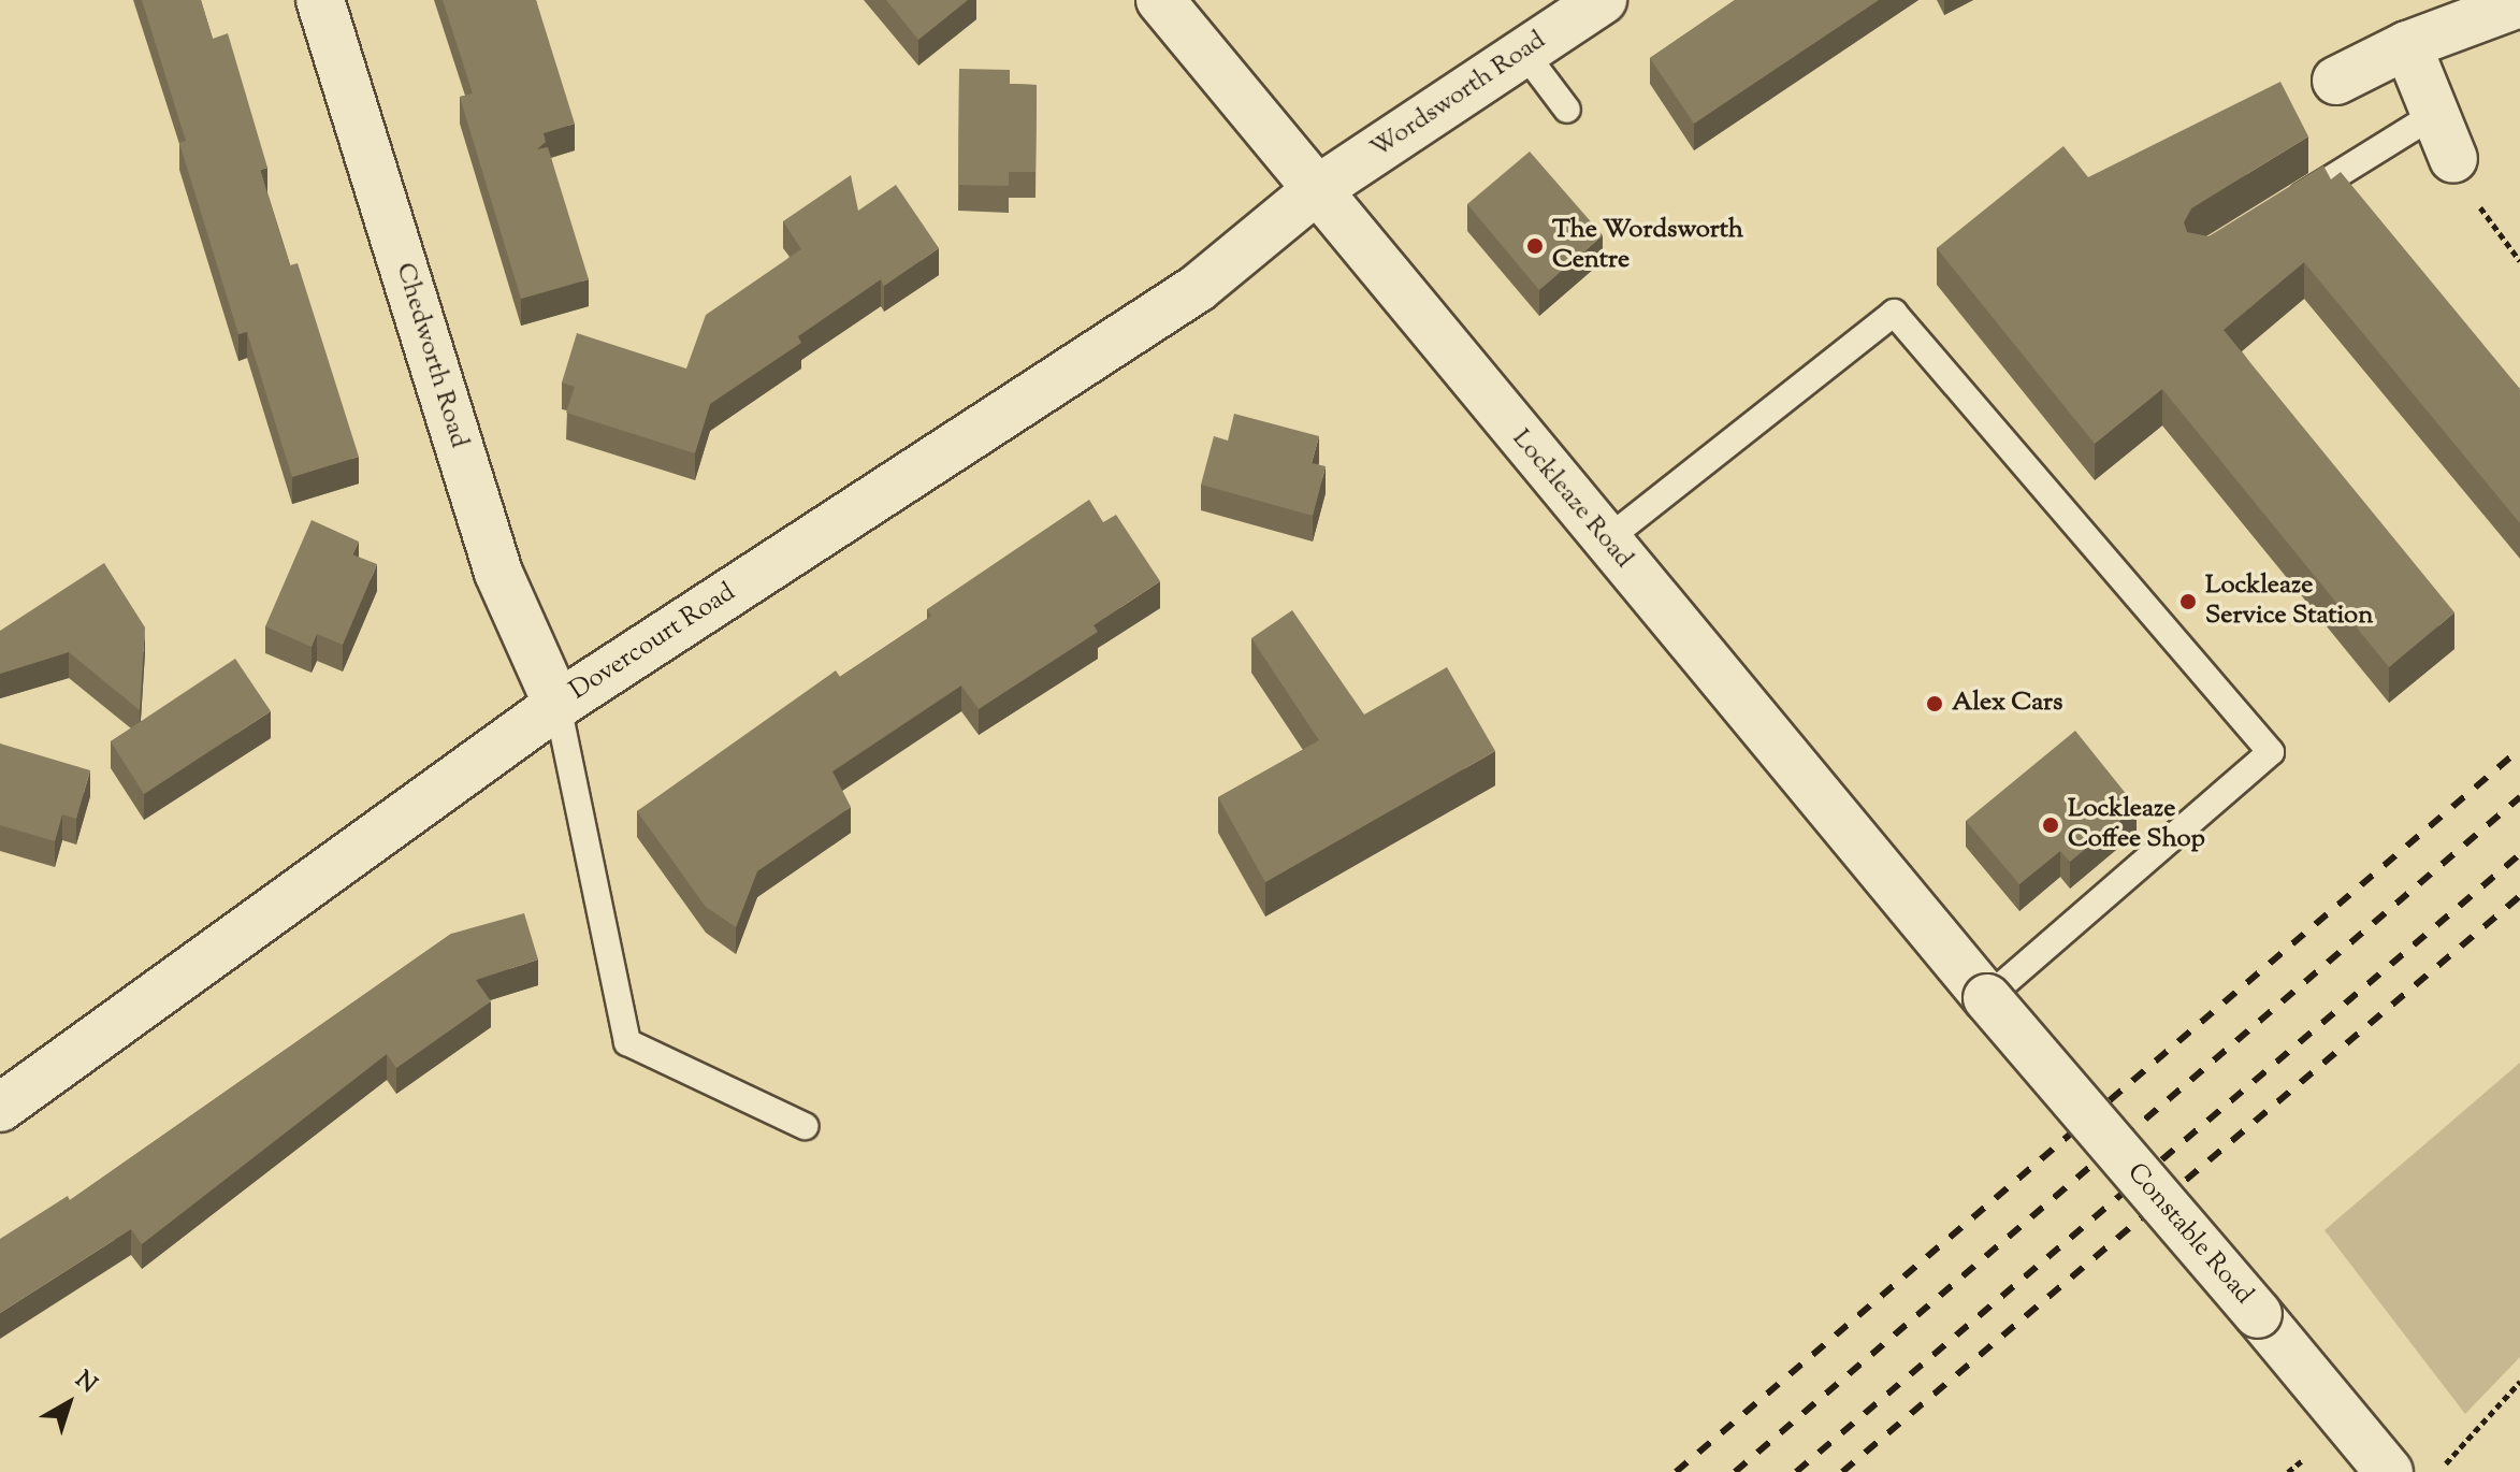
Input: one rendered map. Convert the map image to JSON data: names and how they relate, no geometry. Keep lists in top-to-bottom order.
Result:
{
  "streets": {
    "street": [
      "Wordsworth Road",
      "Chedworth Road",
      "Lockleaze Road",
      "Dovercourt Road",
      "Constable Road"
    ]
  },
  "crossings": [
    ["Wordsworth Road", "Lockleaze Road"],
    ["Wordsworth Road", "Dovercourt Road"],
    ["Chedworth Road", "Dovercourt Road"],
    ["Lockleaze Road", "Dovercourt Road"],
    ["Lockleaze Road", "Constable Road"]
  ],
  "places": [
    "The Wordsworth Centre",
    "Lockleaze Service Station",
    "Alex Cars",
    "Lockleaze Coffee Shop"
  ],
  "north": "top right"
}
